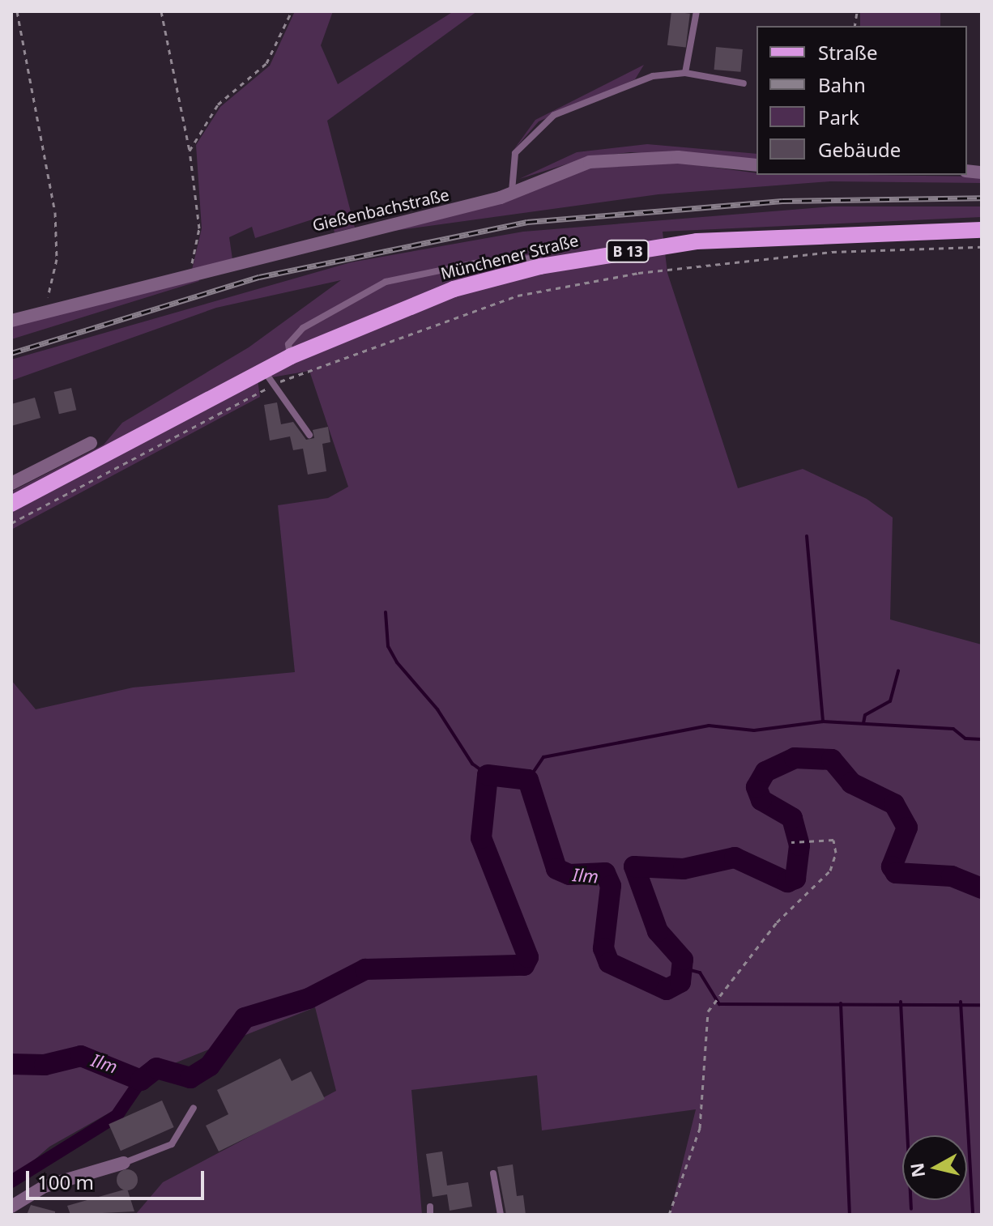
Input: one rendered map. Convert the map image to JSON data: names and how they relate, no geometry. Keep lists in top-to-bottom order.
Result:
{
  "streets": {
    "main road": ["B 13", "Münchener Straße"],
    "street": ["Gießenbachstraße"]
  },
  "crossings": [
    ["B 13", "Münchener Straße"]
  ],
  "water": ["Ilm"],
  "legend": [
    "Straße",
    "Bahn",
    "Park",
    "Gebäude"
  ],
  "scale_bar": "100 m",
  "north": "left"
}
